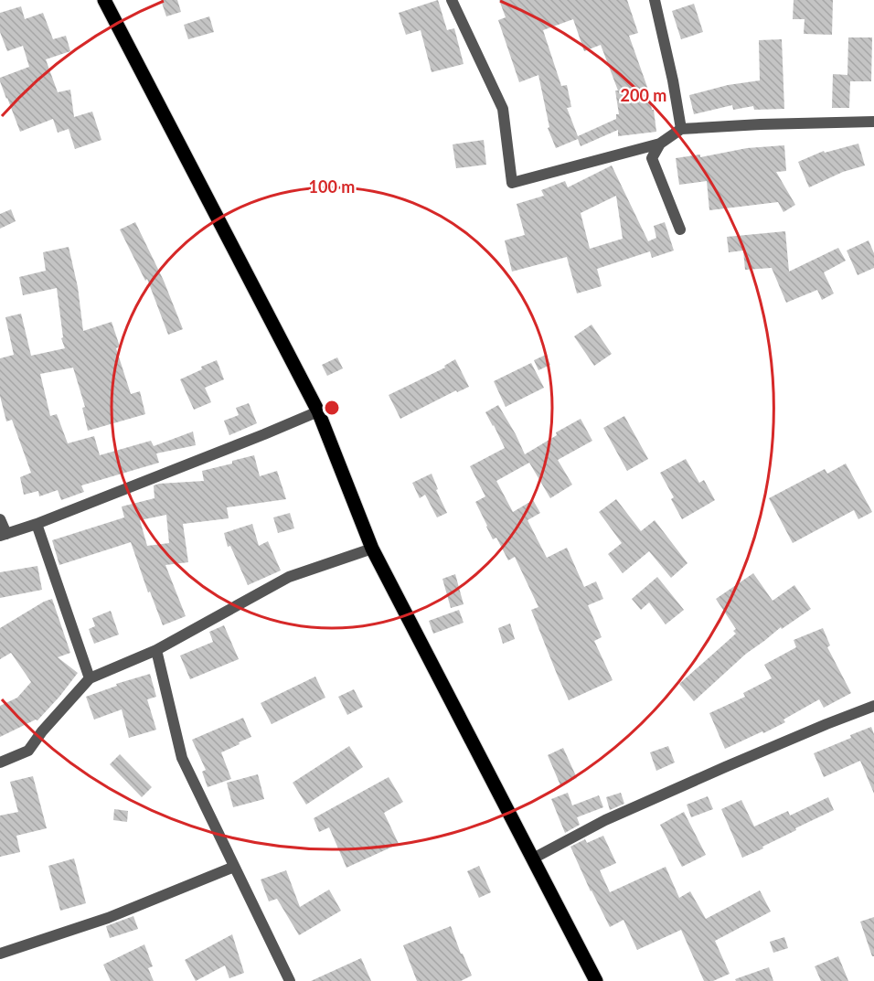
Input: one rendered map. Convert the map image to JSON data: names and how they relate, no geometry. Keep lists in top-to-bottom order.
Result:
{
  "rings": ["200 m", "100 m"]
}
